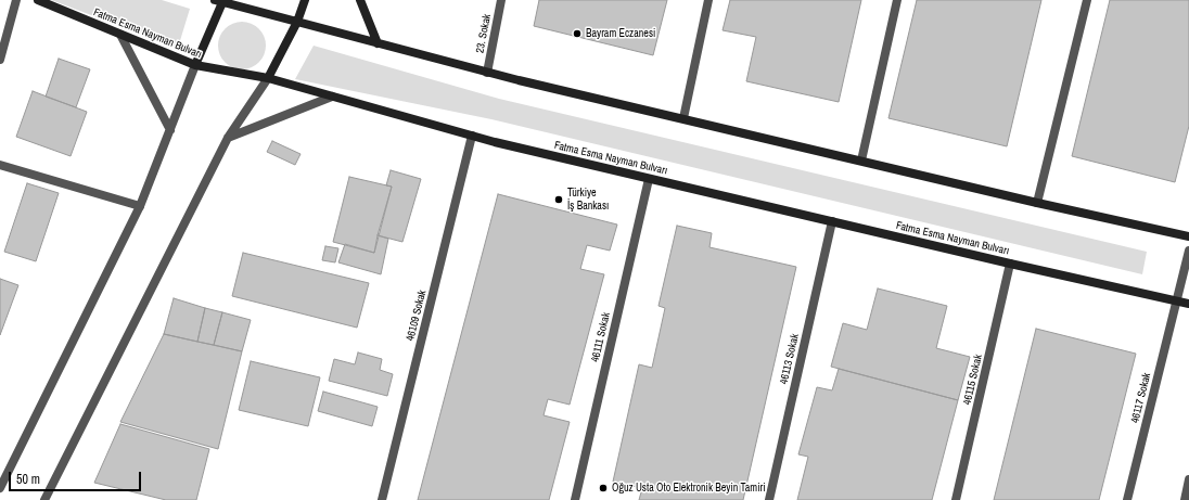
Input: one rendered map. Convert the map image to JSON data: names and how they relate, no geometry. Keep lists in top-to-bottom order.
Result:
{
  "streets": {
    "main road": ["Fatma Esma Nayman Bulvarı"],
    "street": [
      "23. Sokak",
      "46109 Sokak",
      "46111 Sokak",
      "46113 Sokak",
      "46115 Sokak",
      "46117 Sokak"
    ]
  },
  "crossings": [
    ["Fatma Esma Nayman Bulvarı", "46109 Sokak"],
    ["Fatma Esma Nayman Bulvarı", "46111 Sokak"],
    ["Fatma Esma Nayman Bulvarı", "46113 Sokak"],
    ["Fatma Esma Nayman Bulvarı", "46115 Sokak"],
    ["Fatma Esma Nayman Bulvarı", "46117 Sokak"]
  ],
  "places": ["Bayram Eczanesi", "Türkiye İş Bankası", "Oğuz Usta Oto Elektronik Beyin Tamiri"],
  "scale_bar": "50 m"
}
